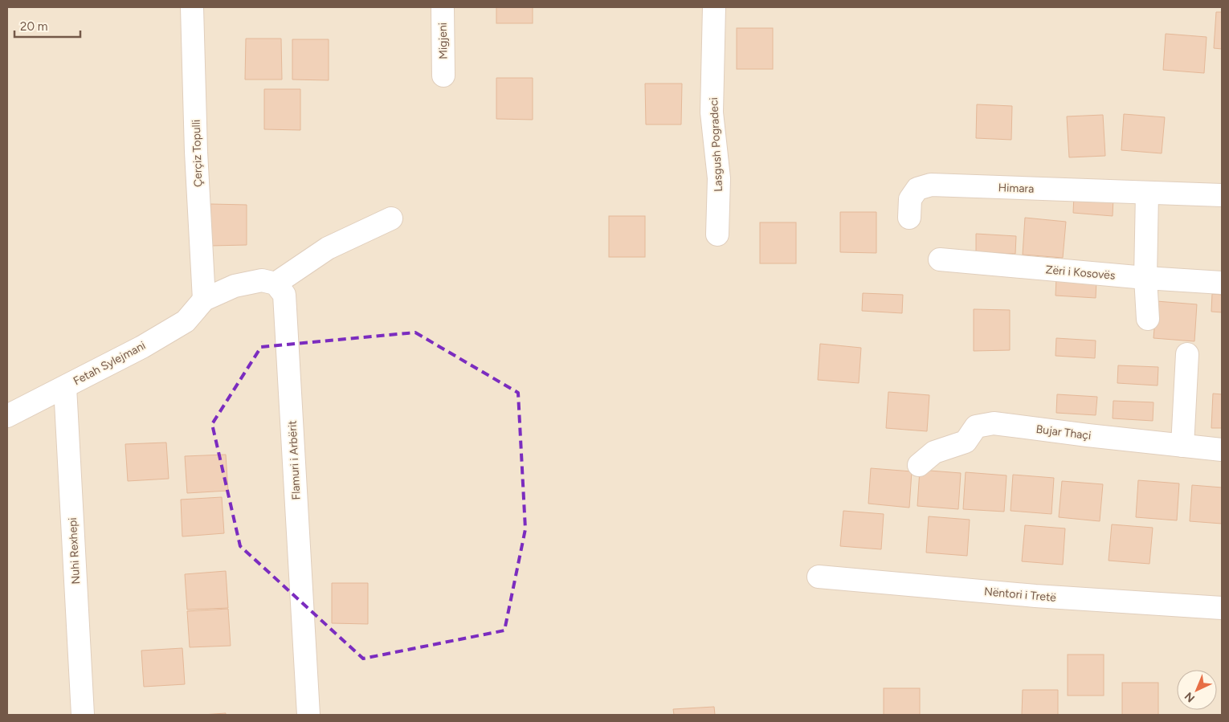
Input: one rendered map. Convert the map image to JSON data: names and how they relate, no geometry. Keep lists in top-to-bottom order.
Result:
{
  "streets": {
    "street": [
      "Migjeni",
      "Lasgush Pogradeci",
      "Çerçiz Topulli",
      "Himara",
      "Zëri i Kosovës",
      "Fetah Sylejmani",
      "Bujar Thaçi",
      "Flamuri i Arbërit",
      "Nuhi Rexhepi",
      "Nëntori i Tretë"
    ]
  },
  "crossings": [
    ["Çerçiz Topulli", "Fetah Sylejmani"],
    ["Fetah Sylejmani", "Nuhi Rexhepi"]
  ],
  "scale_bar": "20 m",
  "north": "bottom left"
}
